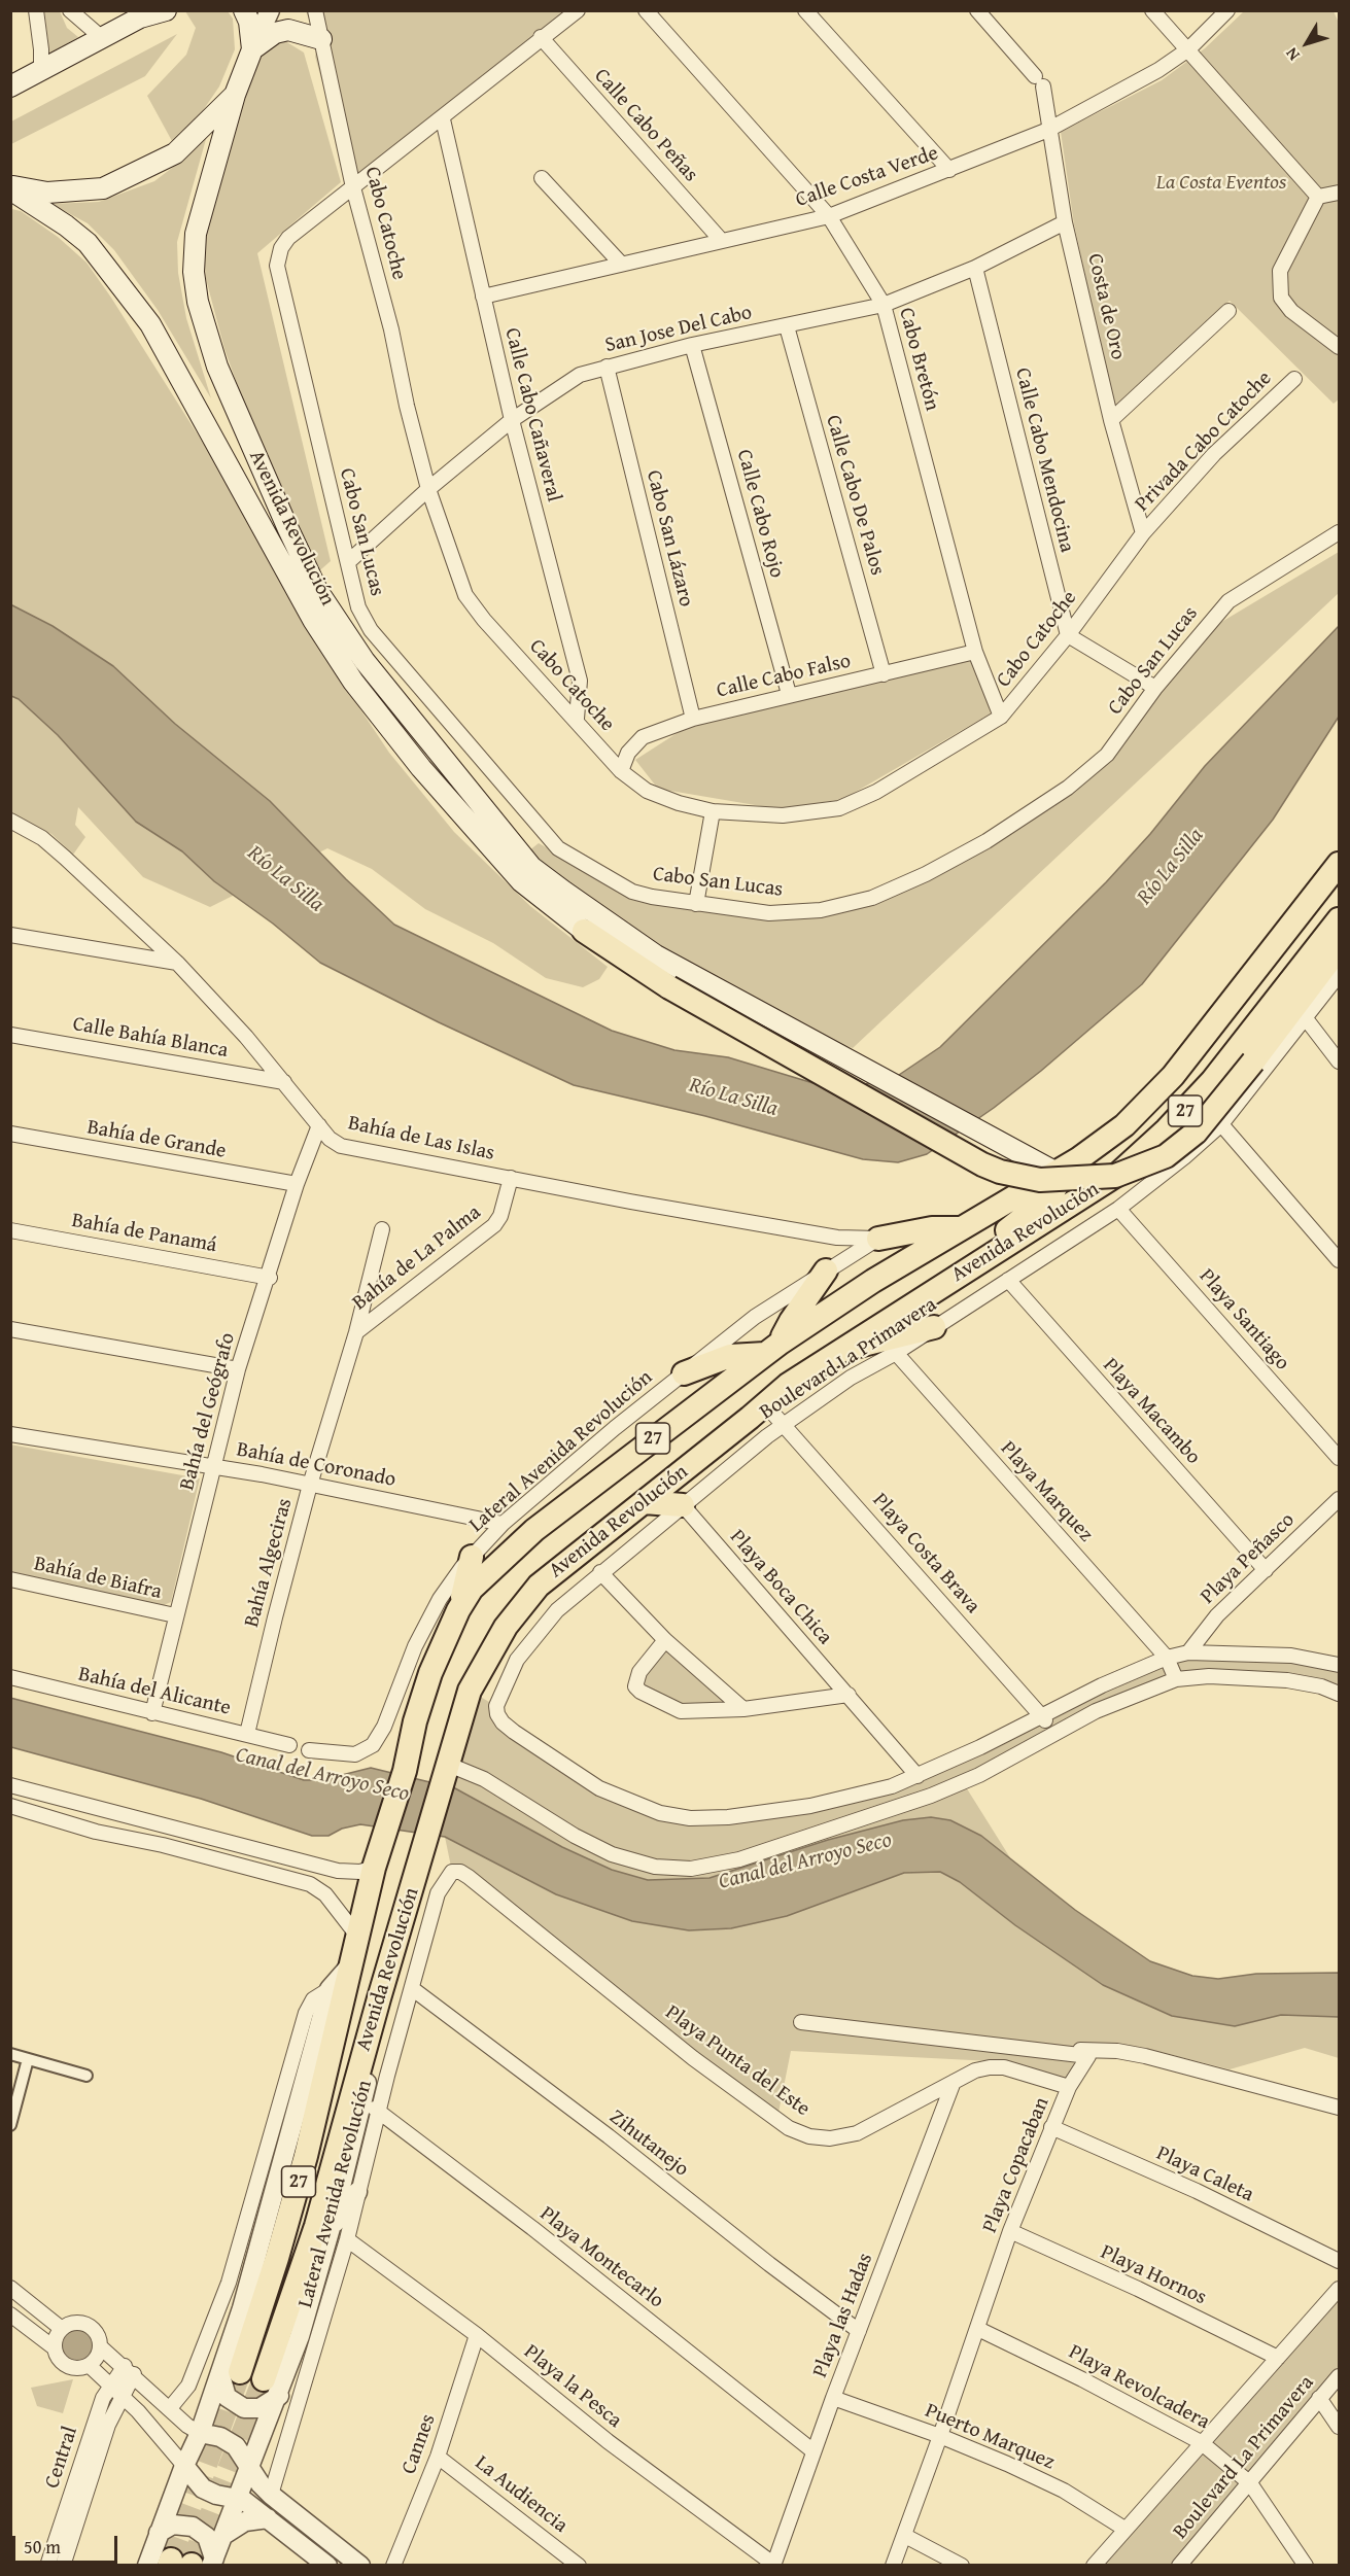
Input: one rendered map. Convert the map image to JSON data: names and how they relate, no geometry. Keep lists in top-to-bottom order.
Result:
{
  "streets": {
    "main road": ["Avenida Revolución", "27"],
    "street": [
      "Calle Cabo Peñas",
      "Calle Costa Verde",
      "Cabo Catoche",
      "Costa de Oro",
      "San Jose Del Cabo",
      "Cabo Bretón",
      "Calle Cabo Cañaveral",
      "Privada Cabo Catoche",
      "Calle Cabo Mendocina",
      "Calle Cabo De Palos",
      "Calle Cabo Rojo",
      "Cabo San Lucas",
      "Cabo San Lázaro",
      "Calle Cabo Falso",
      "Calle Bahía Blanca",
      "Bahía de Las Islas",
      "Bahía de Grande",
      "Bahía de Panamá",
      "Bahía de La Palma",
      "Playa Santiago",
      "Boulevard La Primavera",
      "Bahía del Geógrafo",
      "Playa Macambo",
      "Lateral Avenida Revolución",
      "Bahía de Coronado",
      "Playa Marquez",
      "Playa Costa Brava",
      "Playa Peñasco",
      "Bahía Algeciras",
      "Bahía de Biafra",
      "Playa Boca Chica",
      "Bahía del Alicante",
      "Playa Punta del Este",
      "Zihutanejo",
      "Playa Copacaban",
      "Playa Caleta",
      "Playa Montecarlo",
      "Playa Hornos",
      "Playa las Hadas",
      "Playa la Pesca",
      "Playa Revolcadera",
      "Puerto Marquez",
      "Cannes",
      "Central",
      "La Audiencia"
    ]
  },
  "crossings": [
    ["Calle Cabo Peñas", "Calle Costa Verde"],
    ["Calle Costa Verde", "Costa de Oro"],
    ["Calle Costa Verde", "Cabo Bretón"],
    ["Calle Costa Verde", "Calle Cabo Cañaveral"],
    ["Cabo Catoche", "Costa de Oro"],
    ["Cabo Catoche", "San Jose Del Cabo"],
    ["Cabo Catoche", "Cabo Bretón"],
    ["Cabo Catoche", "Calle Cabo Cañaveral"],
    ["Cabo Catoche", "Privada Cabo Catoche"],
    ["Cabo Catoche", "Calle Cabo Mendocina"],
    ["Cabo Catoche", "Cabo San Lucas"],
    ["Cabo Catoche", "Calle Cabo Falso"],
    ["Costa de Oro", "San Jose Del Cabo"],
    ["Costa de Oro", "Privada Cabo Catoche"],
    ["San Jose Del Cabo", "Cabo Bretón"],
    ["San Jose Del Cabo", "Calle Cabo Cañaveral"],
    ["San Jose Del Cabo", "Calle Cabo Mendocina"],
    ["San Jose Del Cabo", "Calle Cabo De Palos"],
    ["San Jose Del Cabo", "Calle Cabo Rojo"],
    ["San Jose Del Cabo", "Cabo San Lucas"],
    ["San Jose Del Cabo", "Cabo San Lázaro"],
    ["Cabo Bretón", "Calle Cabo Falso"],
    ["Calle Cabo De Palos", "Calle Cabo Falso"],
    ["Calle Cabo Rojo", "Calle Cabo Falso"],
    ["Avenida Revolución", "Playa Costa Brava"],
    ["Cabo San Lázaro", "Calle Cabo Falso"],
    ["Calle Bahía Blanca", "Bahía de Las Islas"],
    ["Bahía de Las Islas", "Bahía de La Palma"],
    ["Bahía de Las Islas", "Bahía del Geógrafo"],
    ["Bahía de Las Islas", "Lateral Avenida Revolución"],
    ["Bahía de Grande", "Bahía del Geógrafo"],
    ["Bahía de Panamá", "Bahía del Geógrafo"],
    ["Bahía de La Palma", "Bahía Algeciras"],
    ["Playa Santiago", "Boulevard La Primavera"],
    ["Boulevard La Primavera", "Playa Macambo"],
    ["Boulevard La Primavera", "Playa Marquez"],
    ["Boulevard La Primavera", "Playa Costa Brava"],
    ["Boulevard La Primavera", "Playa Peñasco"],
    ["Boulevard La Primavera", "Playa Boca Chica"],
    ["Boulevard La Primavera", "Playa Hornos"],
    ["Boulevard La Primavera", "Playa Revolcadera"],
    ["Boulevard La Primavera", "Puerto Marquez"],
    ["Bahía del Geógrafo", "Bahía de Coronado"],
    ["Bahía del Geógrafo", "Bahía de Biafra"],
    ["Bahía del Geógrafo", "Bahía del Alicante"],
    ["Playa Macambo", "Playa Peñasco"],
    ["Lateral Avenida Revolución", "Bahía de Coronado"],
    ["Lateral Avenida Revolución", "Playa Punta del Este"],
    ["Lateral Avenida Revolución", "Zihutanejo"],
    ["Lateral Avenida Revolución", "Playa Montecarlo"],
    ["Lateral Avenida Revolución", "Playa la Pesca"],
    ["Bahía de Coronado", "Bahía Algeciras"],
    ["Bahía Algeciras", "Bahía del Alicante"],
    ["Playa Punta del Este", "Playa Copacaban"],
    ["Playa Punta del Este", "Playa las Hadas"],
    ["Zihutanejo", "Playa las Hadas"],
    ["Playa Copacaban", "Playa Caleta"],
    ["Playa Copacaban", "Playa Hornos"],
    ["Playa Copacaban", "Playa Revolcadera"],
    ["Playa Copacaban", "Puerto Marquez"],
    ["Playa Montecarlo", "Playa las Hadas"],
    ["Playa las Hadas", "Playa la Pesca"],
    ["Playa las Hadas", "Puerto Marquez"],
    ["Playa la Pesca", "Cannes"],
    ["Cannes", "La Audiencia"]
  ],
  "water": ["Río La Silla", "Canal del Arroyo Seco"],
  "parks": ["La Costa Eventos"],
  "scale_bar": "50 m",
  "north": "bottom left"
}
